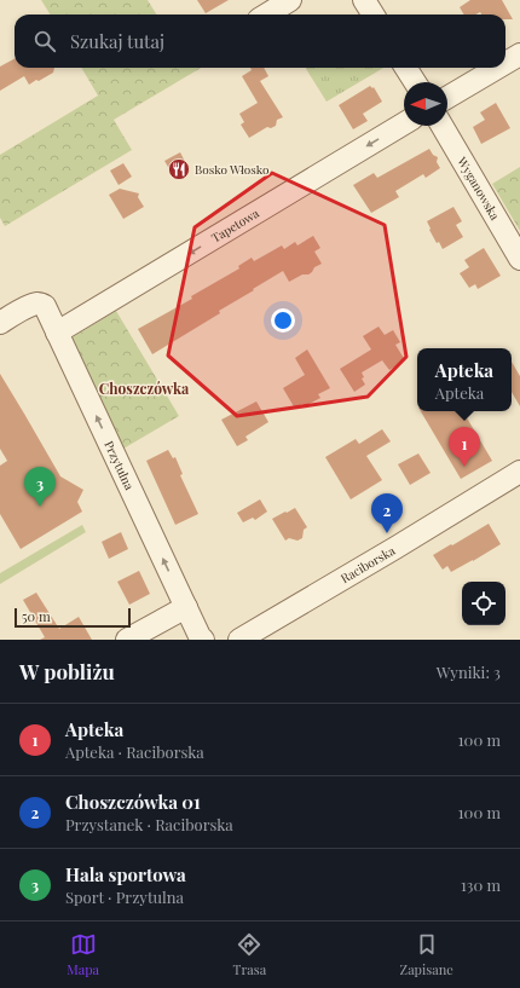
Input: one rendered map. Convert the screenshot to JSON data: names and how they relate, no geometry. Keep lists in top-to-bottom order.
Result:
{
  "streets": {
    "street": [
      "Wyganowska",
      "Tapetowa",
      "Przytulna",
      "Raciborska"
    ]
  },
  "crossings": [
    ["Tapetowa", "Przytulna"]
  ],
  "one_way": ["Tapetowa", "Przytulna"],
  "districts": ["Choszczówka"],
  "places": {
    "restaurant": ["Bosko Włosko"]
  },
  "scale_bar": "50 m",
  "north": "left",
  "page": {
    "search": "Szukaj tutaj",
    "popup": ["Apteka", "Apteka"],
    "pins": ["1", "3", "2"],
    "scale": "50 m",
    "heading": ["W pobliżu", "Wyniki: 3"],
    "list": [
      {
        "mark": "1",
        "name": "Apteka",
        "note": "Apteka · Raciborska",
        "value": "100 m"
      },
      {
        "mark": "2",
        "name": "Choszczówka 01",
        "note": "Przystanek · Raciborska",
        "value": "100 m"
      },
      {
        "mark": "3",
        "name": "Hala sportowa",
        "note": "Sport · Przytulna",
        "value": "130 m"
      }
    ],
    "nav": ["Mapa", "Trasa", "Zapisane"]
  }
}
